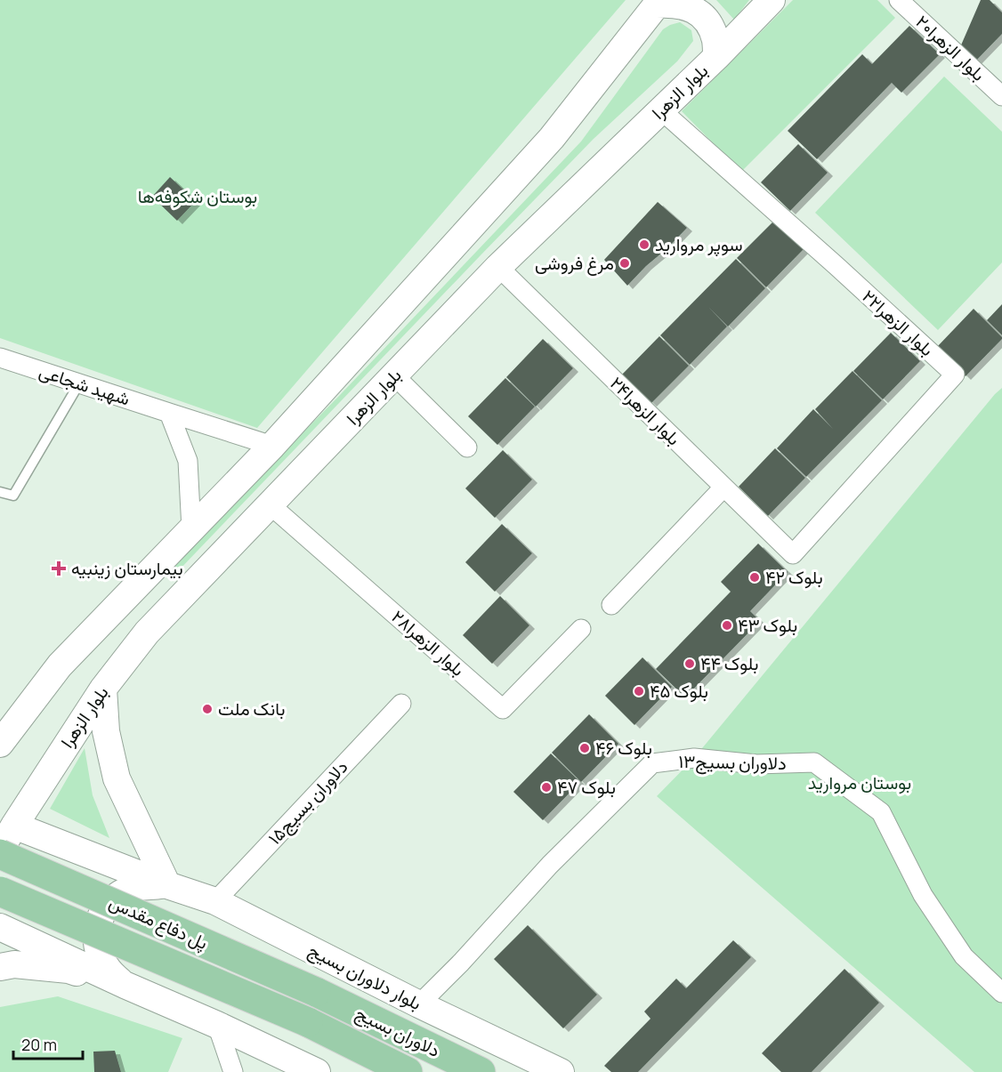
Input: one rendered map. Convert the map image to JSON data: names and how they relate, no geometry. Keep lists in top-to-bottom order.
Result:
{
  "streets": {
    "main road": [
      "بلوار الزهرا",
      "پل دفاع مقدس",
      "بلوار دلاوران بسیج",
      "دلاوران بسیج"
    ],
    "street": [
      "بلوار الزهرا۲۰",
      "بلوار الزهرا۲۲",
      "شهید شجاعی",
      "بلوار الزهرا۲۴",
      "بلوار الزهرا۲۸",
      "دلاوران بسیج۱۳",
      "دلاوران بسیج۱۵"
    ]
  },
  "crossings": [
    ["بلوار الزهرا", "بلوار الزهرا۲۲"],
    ["بلوار الزهرا", "بلوار الزهرا۲۴"],
    ["بلوار الزهرا", "بلوار الزهرا۲۸"],
    ["بلوار الزهرا", "پل دفاع مقدس"],
    ["بلوار الزهرا", "بلوار دلاوران بسیج"],
    ["بلوار الزهرا۲۲", "بلوار الزهرا۲۴"],
    ["دلاوران بسیج۱۳", "بلوار دلاوران بسیج"],
    ["دلاوران بسیج۱۵", "بلوار دلاوران بسیج"],
    ["پل دفاع مقدس", "دلاوران بسیج"]
  ],
  "parks": ["بوستان شکوفه‌ها", "بوستان مروارید"],
  "places": {
    "other": [
      "سوپر مروارید",
      "مرغ فروشی",
      "بلوک ۴۲",
      "بلوک ۴۳",
      "بلوک ۴۴",
      "بلوک ۴۵",
      "بانک ملت",
      "بلوک ۴۶",
      "بلوک ۴۷"
    ],
    "health": ["بیمارستان زینبیه"]
  },
  "scale_bar": "20 m"
}
